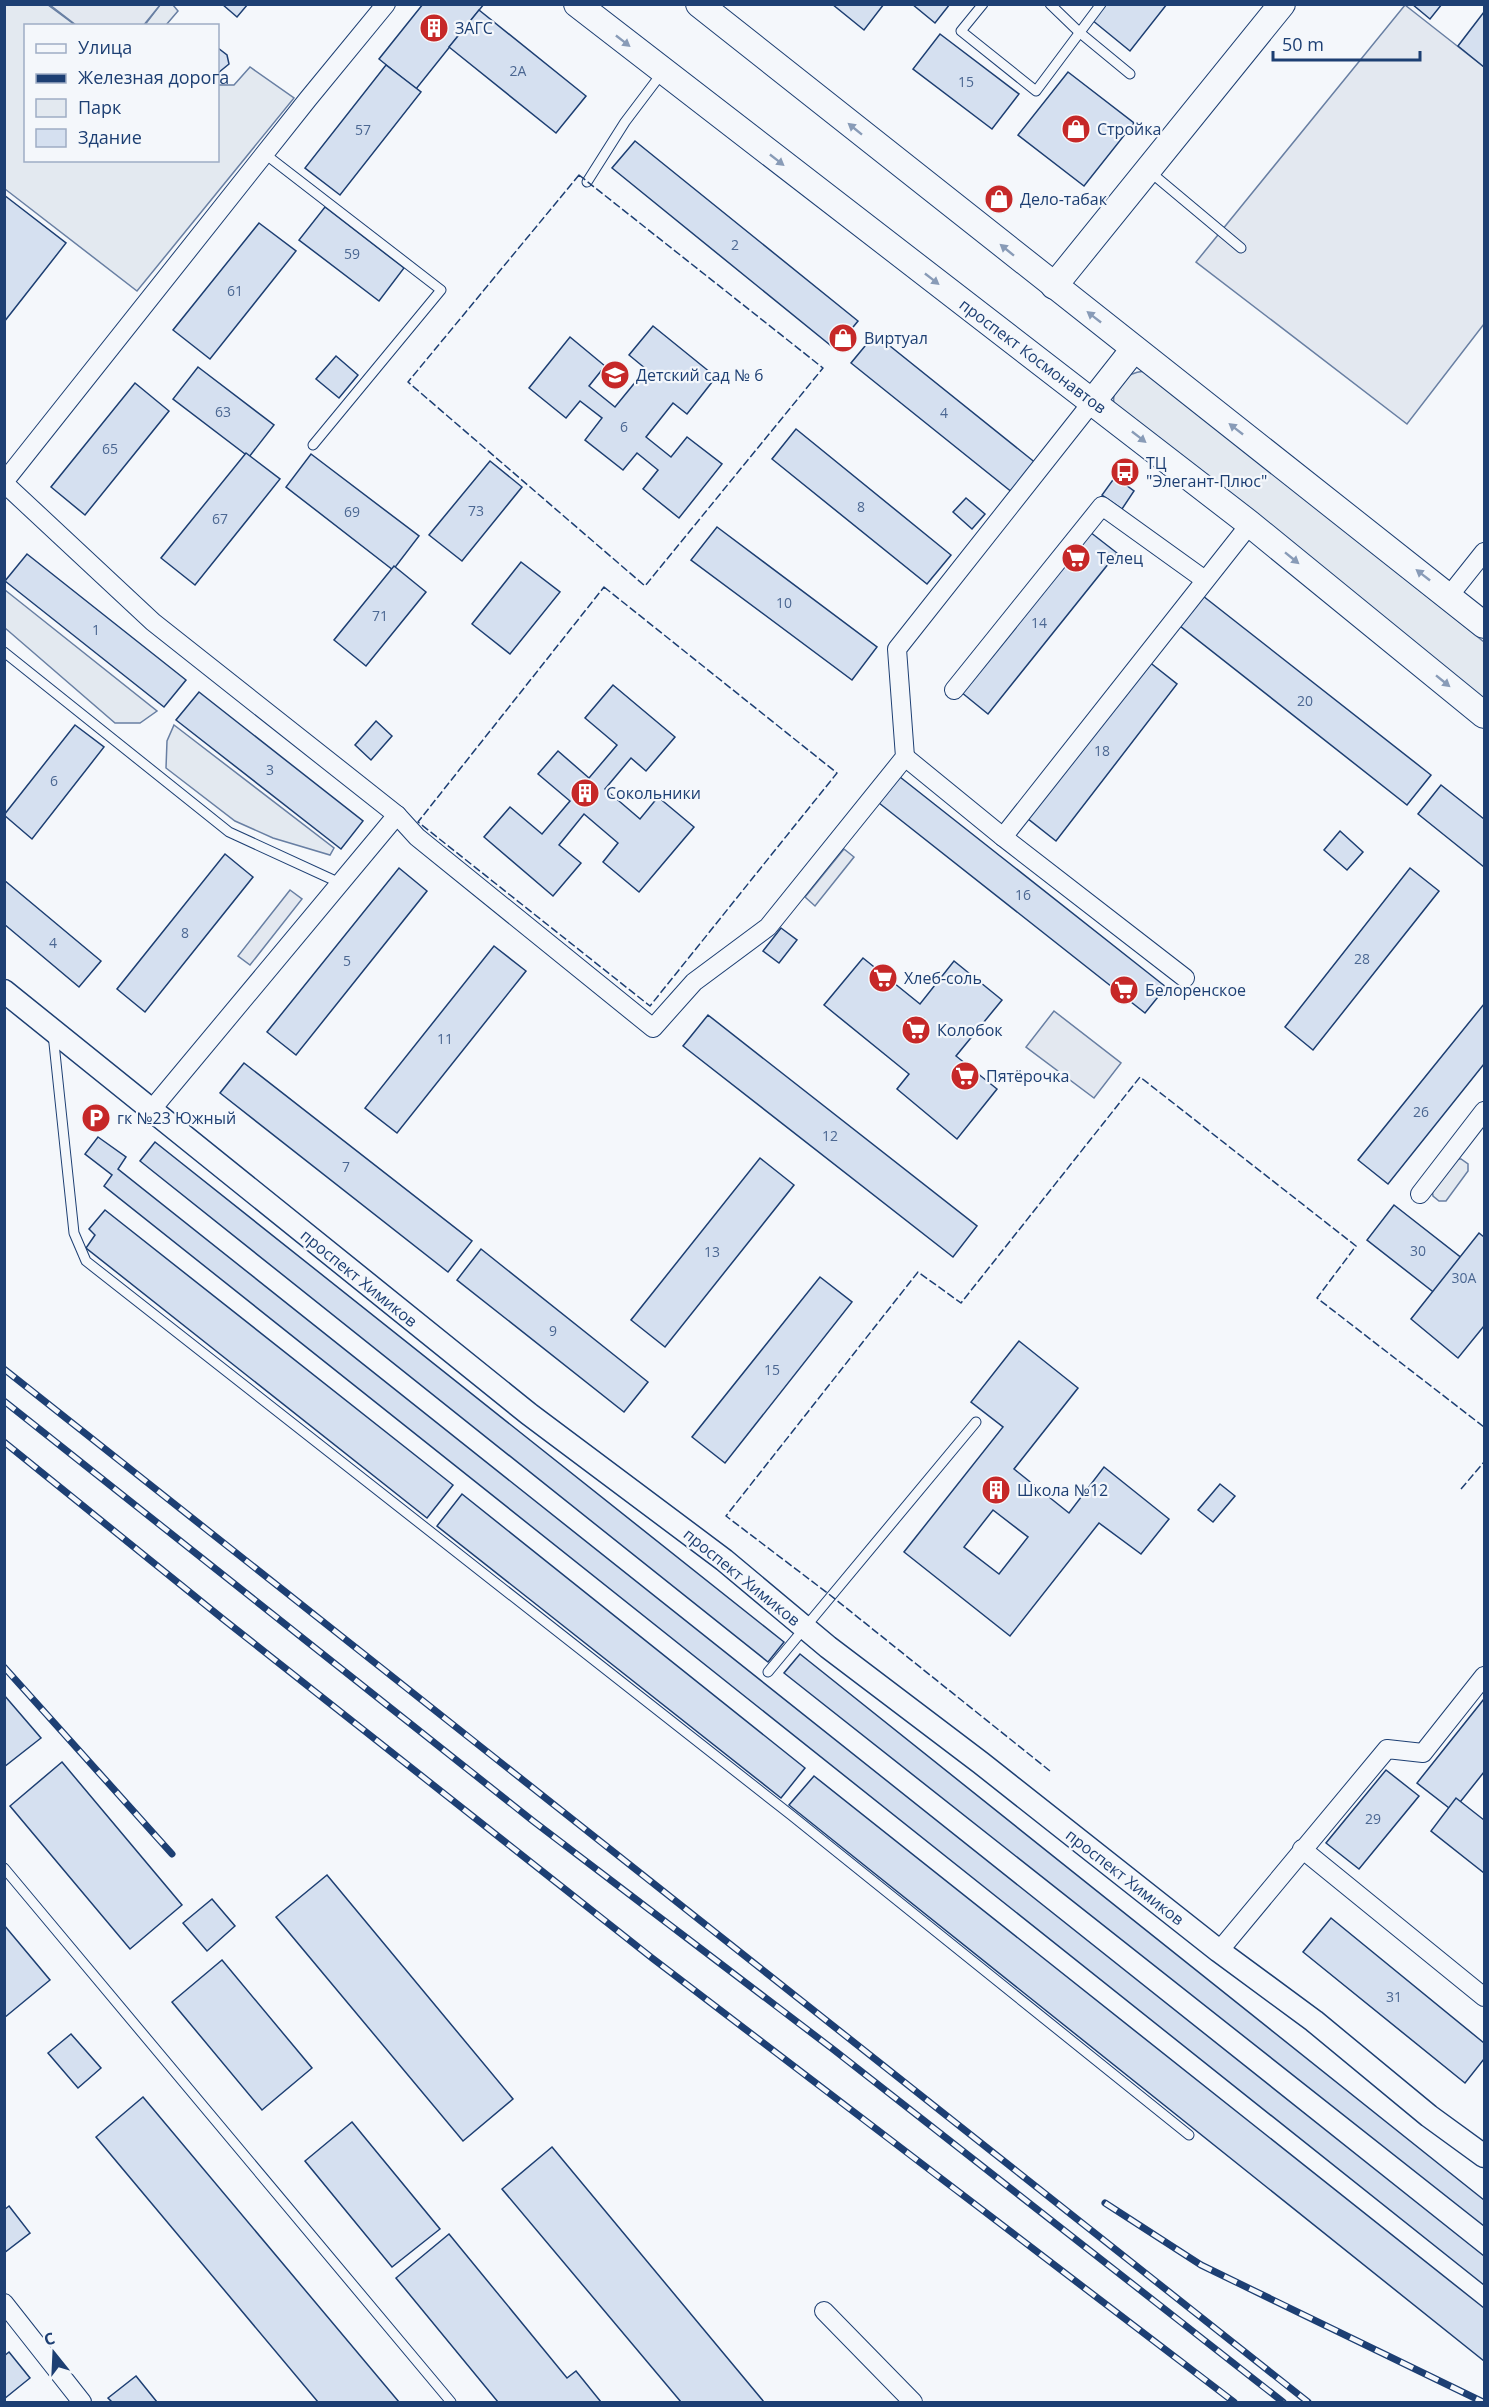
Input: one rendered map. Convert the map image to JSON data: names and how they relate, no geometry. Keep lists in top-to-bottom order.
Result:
{
  "streets": {
    "main road": ["проспект Космонавтов"],
    "street": ["проспект Химиков"]
  },
  "places": {
    "building": ["ЗАГС", "Сокольники", "Школа №12"],
    "shop": ["Стройка", "Дело-табак", "Виртуал"],
    "school or university": ["Детский сад № 6"],
    "bus stop": ["ТЦ \"Элегант-Плюс\""],
    "supermarket": [
      "Телец",
      "Хлеб-соль",
      "Белоренское",
      "Колобок",
      "Пятёрочка"
    ],
    "parking": ["гк №23 Южный"]
  },
  "house_numbers": [
    "2А",
    "15",
    "57",
    "2",
    "59",
    "61",
    "63",
    "4",
    "6",
    "65",
    "8",
    "73",
    "69",
    "67",
    "10",
    "71",
    "14",
    "1",
    "20",
    "18",
    "3",
    "6",
    "16",
    "8",
    "4",
    "28",
    "5",
    "11",
    "26",
    "12",
    "7",
    "30",
    "13",
    "30А",
    "9",
    "15",
    "29",
    "31"
  ],
  "legend": [
    "Улица",
    "Железная дорога",
    "Парк",
    "Здание"
  ],
  "scale_bar": "50 m",
  "north": "top"
}
